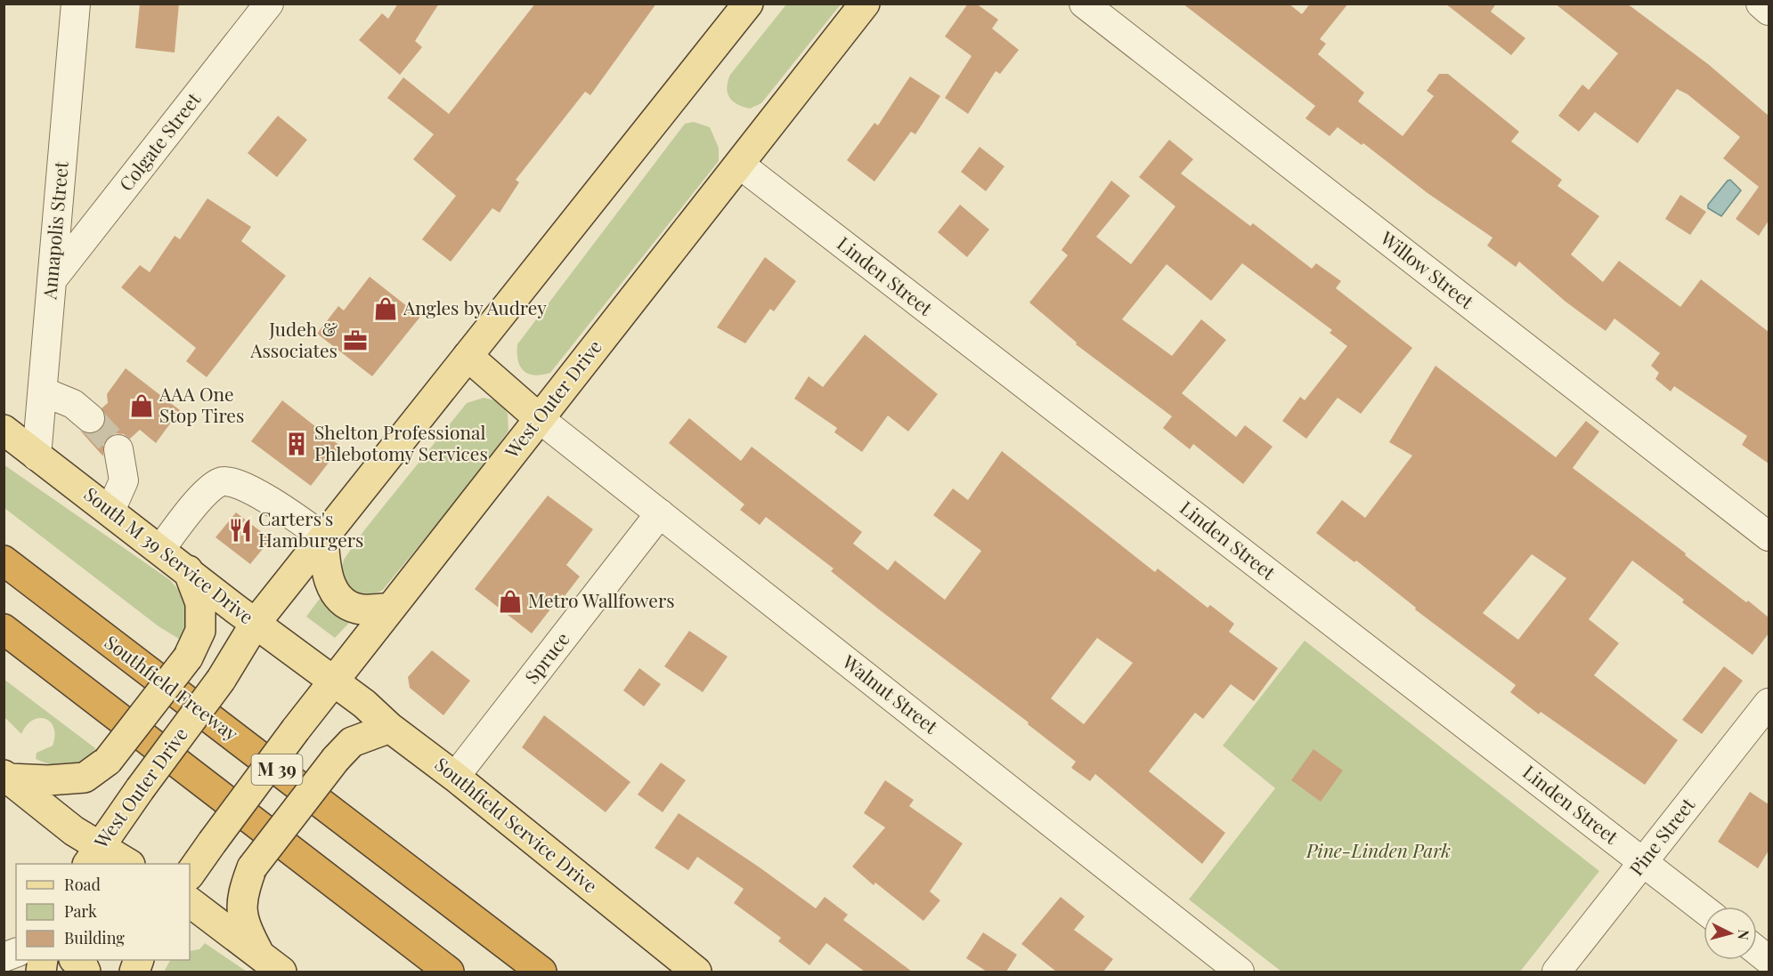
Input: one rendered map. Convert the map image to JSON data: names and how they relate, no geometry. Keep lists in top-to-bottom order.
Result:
{
  "streets": {
    "highway": ["Southfield Freeway", "M 39"],
    "main road": ["West Outer Drive", "South M 39 Service Drive", "Southfield Service Drive"],
    "street": [
      "Colgate Street",
      "Annapolis Street",
      "Willow Street",
      "Linden Street",
      "Spruce",
      "Walnut Street",
      "Pine Street"
    ]
  },
  "crossings": [
    ["Colgate Street", "Annapolis Street"],
    ["Annapolis Street", "South M 39 Service Drive"],
    ["Linden Street", "West Outer Drive"],
    ["Linden Street", "Pine Street"],
    ["West Outer Drive", "South M 39 Service Drive"],
    ["West Outer Drive", "Walnut Street"],
    ["West Outer Drive", "Southfield Service Drive"],
    ["South M 39 Service Drive", "Southfield Service Drive"],
    ["Spruce", "Walnut Street"],
    ["Spruce", "Southfield Service Drive"]
  ],
  "parks": ["Pine-Linden Park"],
  "places": {
    "shop": ["Angles by Audrey", "AAA One Stop Tires", "Metro Wallfowers"],
    "office": ["Judeh & Associates"],
    "building": ["Shelton Professional Phlebotomy Services"],
    "restaurant": ["Carters's Hamburgers"]
  },
  "legend": ["Road", "Park", "Building"],
  "north": "right"
}
